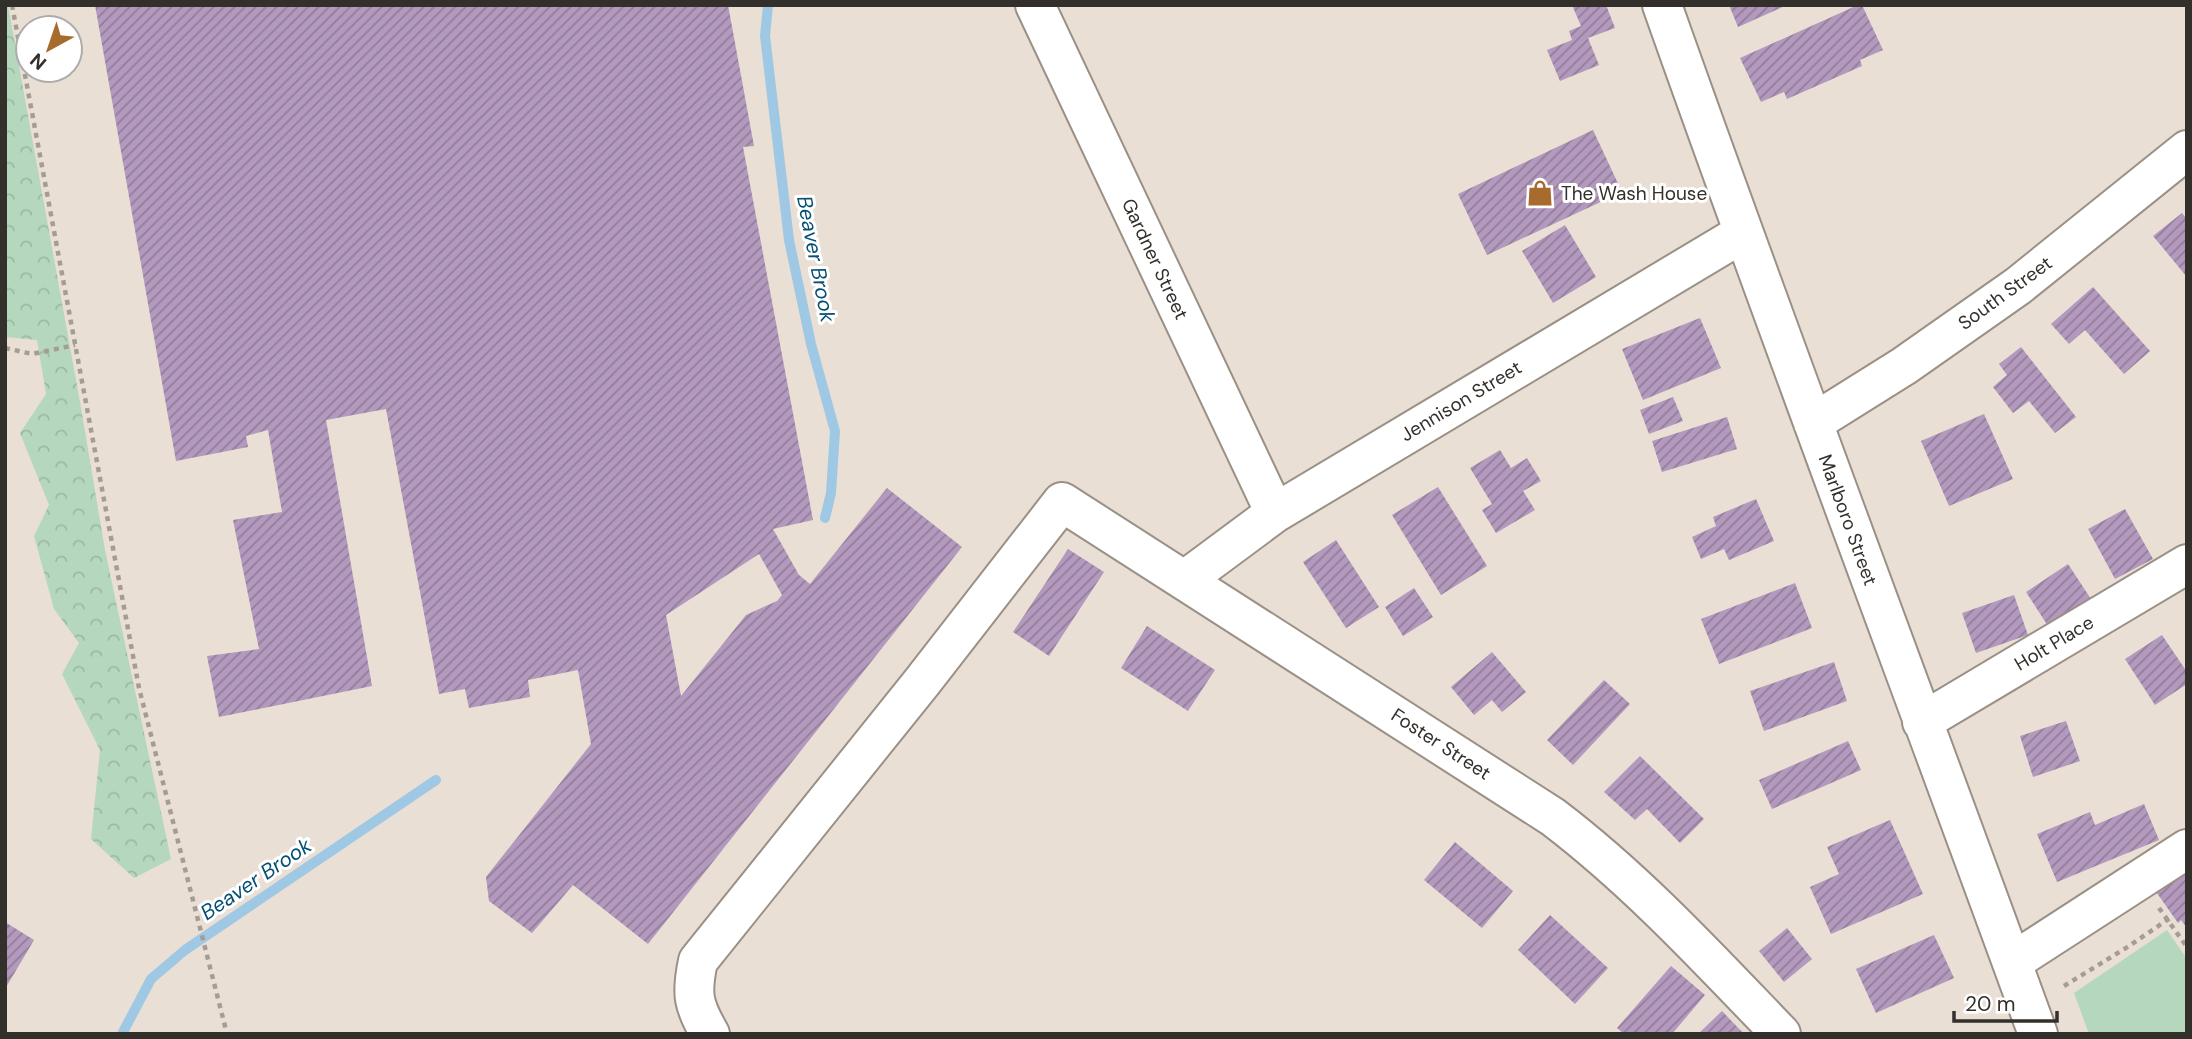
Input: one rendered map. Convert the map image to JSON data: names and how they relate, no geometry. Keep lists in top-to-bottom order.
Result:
{
  "streets": {
    "street": [
      "Gardner Street",
      "South Street",
      "Jennison Street",
      "Marlboro Street",
      "Holt Place",
      "Foster Street"
    ]
  },
  "crossings": [
    ["Gardner Street", "Jennison Street"],
    ["South Street", "Marlboro Street"],
    ["Jennison Street", "Marlboro Street"],
    ["Jennison Street", "Foster Street"],
    ["Marlboro Street", "Holt Place"]
  ],
  "water": ["Beaver Brook"],
  "places": {
    "shop": ["The Wash House"]
  },
  "scale_bar": "20 m",
  "north": "bottom left"
}
